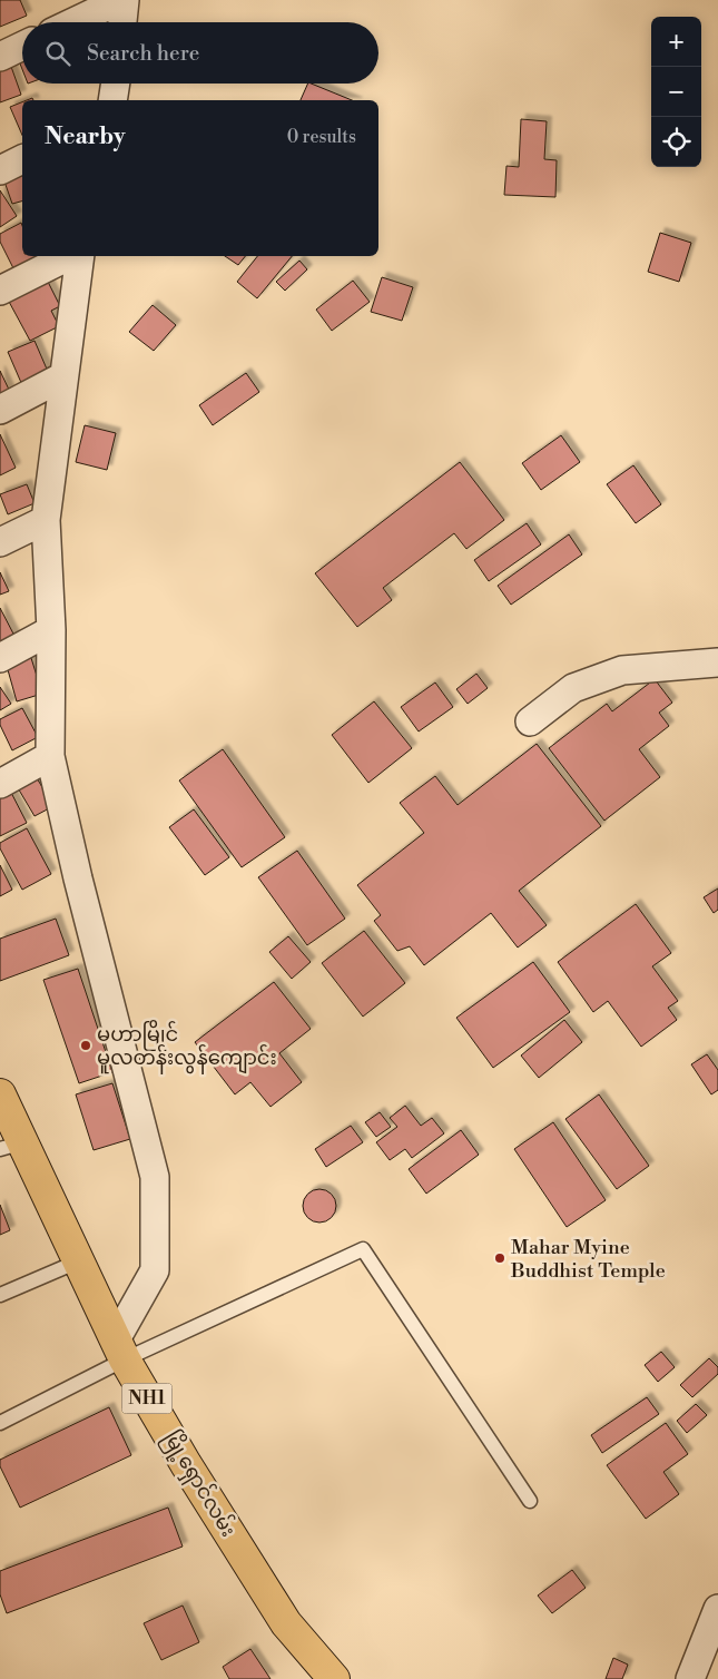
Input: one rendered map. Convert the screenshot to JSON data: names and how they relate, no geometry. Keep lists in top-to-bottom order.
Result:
{
  "streets": {
    "highway": ["NH1", "မြို့ရှောင်လမ်း"]
  },
  "places": ["မဟာမြိုင် မူလတန်းလွန်ကျောင်း", "Mahar Myine Buddhist Temple"],
  "page": {
    "map_buttons": ["+", "−"],
    "search": "Search here",
    "heading": ["Nearby", "0 results"]
  }
}
